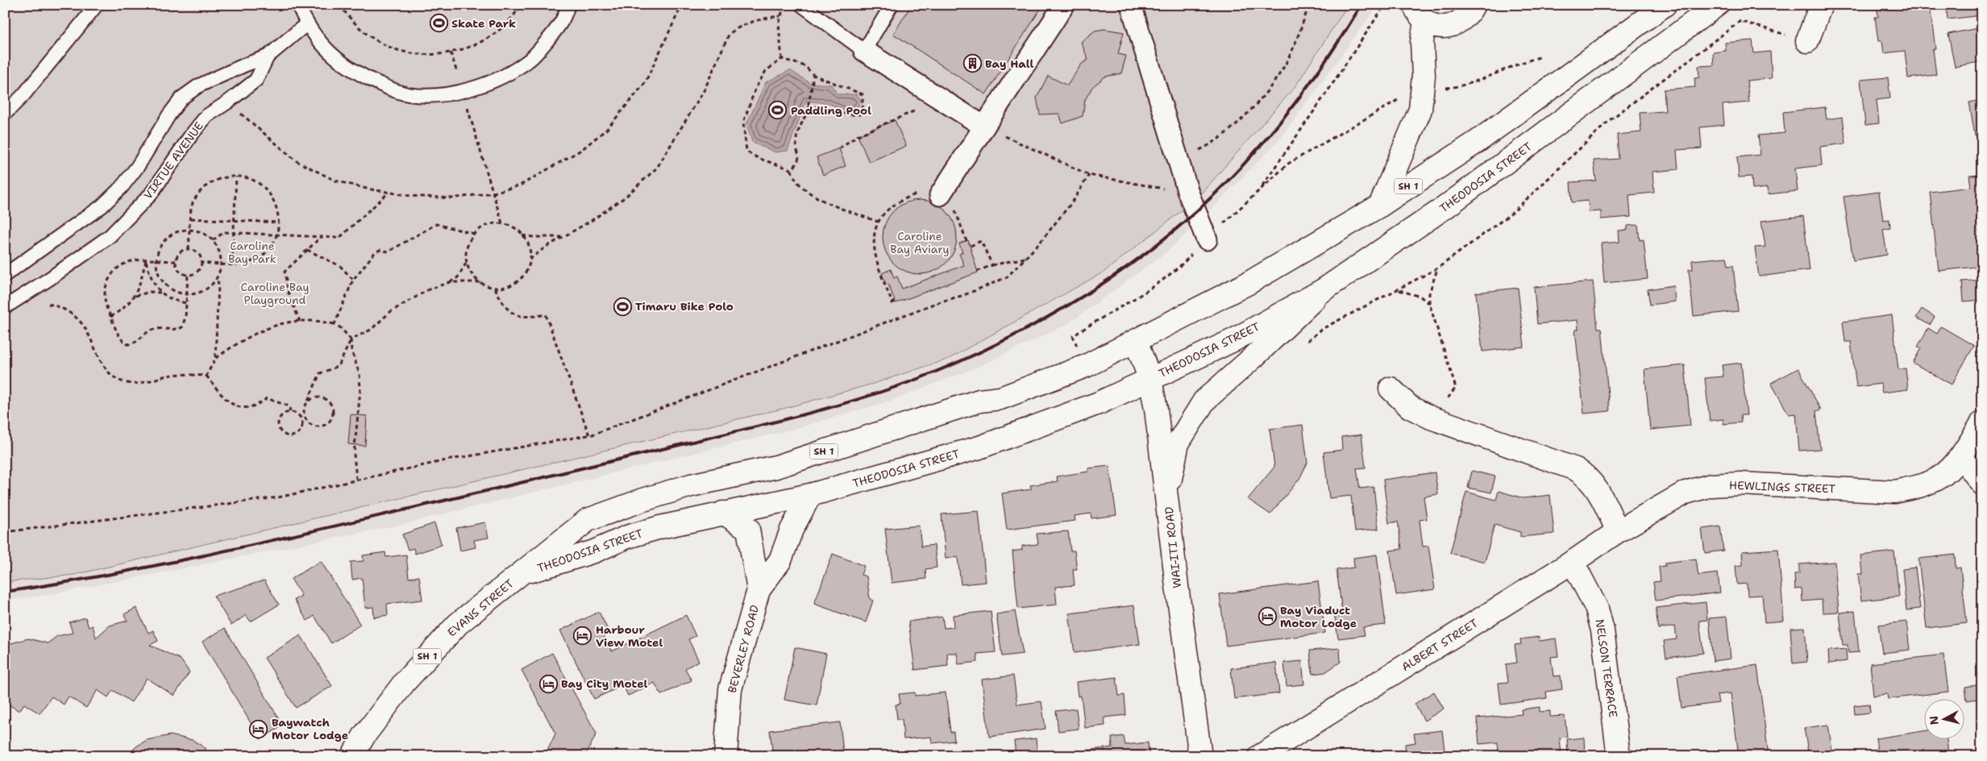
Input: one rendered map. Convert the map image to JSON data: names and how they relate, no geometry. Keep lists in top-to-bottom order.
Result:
{
  "streets": {
    "main road": [
      "THEODOSIA STREET",
      "SH 1",
      "HEWLINGS STREET",
      "WAI-ITI ROAD",
      "EVANS STREET",
      "ALBERT STREET",
      "BEVERLEY ROAD",
      "NELSON TERRACE"
    ],
    "lane": ["VIRTUE AVENUE"]
  },
  "crossings": [
    ["THEODOSIA STREET", "WAI-ITI ROAD"],
    ["THEODOSIA STREET", "EVANS STREET"],
    ["THEODOSIA STREET", "BEVERLEY ROAD"],
    ["HEWLINGS STREET", "ALBERT STREET"],
    ["ALBERT STREET", "NELSON TERRACE"]
  ],
  "parks": ["Caroline Bay Aviary", "Caroline Bay Park", "Caroline Bay Playground"],
  "places": {
    "sports": ["Skate Park", "Paddling Pool", "Timaru Bike Polo"],
    "building": ["Bay Hall"],
    "hotel": [
      "Bay Viaduct Motor Lodge",
      "Harbour View Motel",
      "Bay City Motel",
      "Baywatch Motor Lodge"
    ]
  },
  "north": "left"
}
